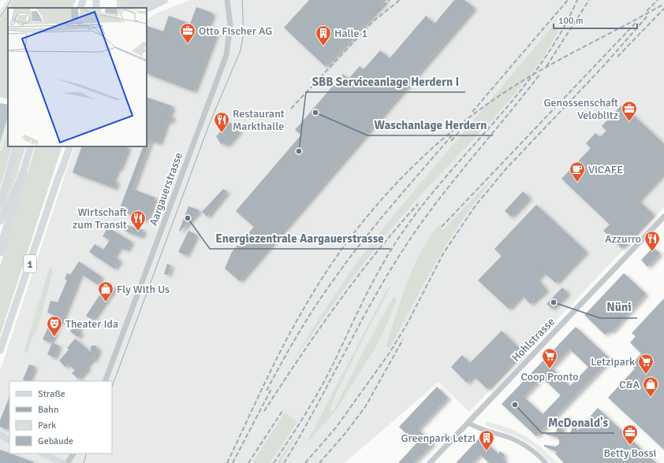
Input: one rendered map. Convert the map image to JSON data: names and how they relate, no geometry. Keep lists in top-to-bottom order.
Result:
{
  "streets": {
    "main road": ["1"],
    "street": ["Aargauerstrasse", "Hohlstrasse"]
  },
  "places": {
    "office": ["Otto Fischer AG", "Genossenschaft Veloblitz", "Betty Bossi"],
    "building": ["Halle 1", "Greenpark Letzi"],
    "other": [
      "Waschanlage Herdern",
      "SBB Serviceanlage Herdern I",
      "Energiezentrale Aargauerstrasse",
      "Nüni",
      "McDonald's"
    ],
    "restaurant": ["Restaurant Markthalle", "Wirtschaft zum Transit", "Azzurro"],
    "cafe": ["ViCAFE"],
    "shop": ["Fly With Us", "C&A"],
    "theatre": ["Theater Ida"],
    "supermarket": ["Coop Pronto", "Letzipark"]
  },
  "legend": [
    "Straße",
    "Bahn",
    "Park",
    "Gebäude"
  ],
  "scale_bar": "100 m"
}
